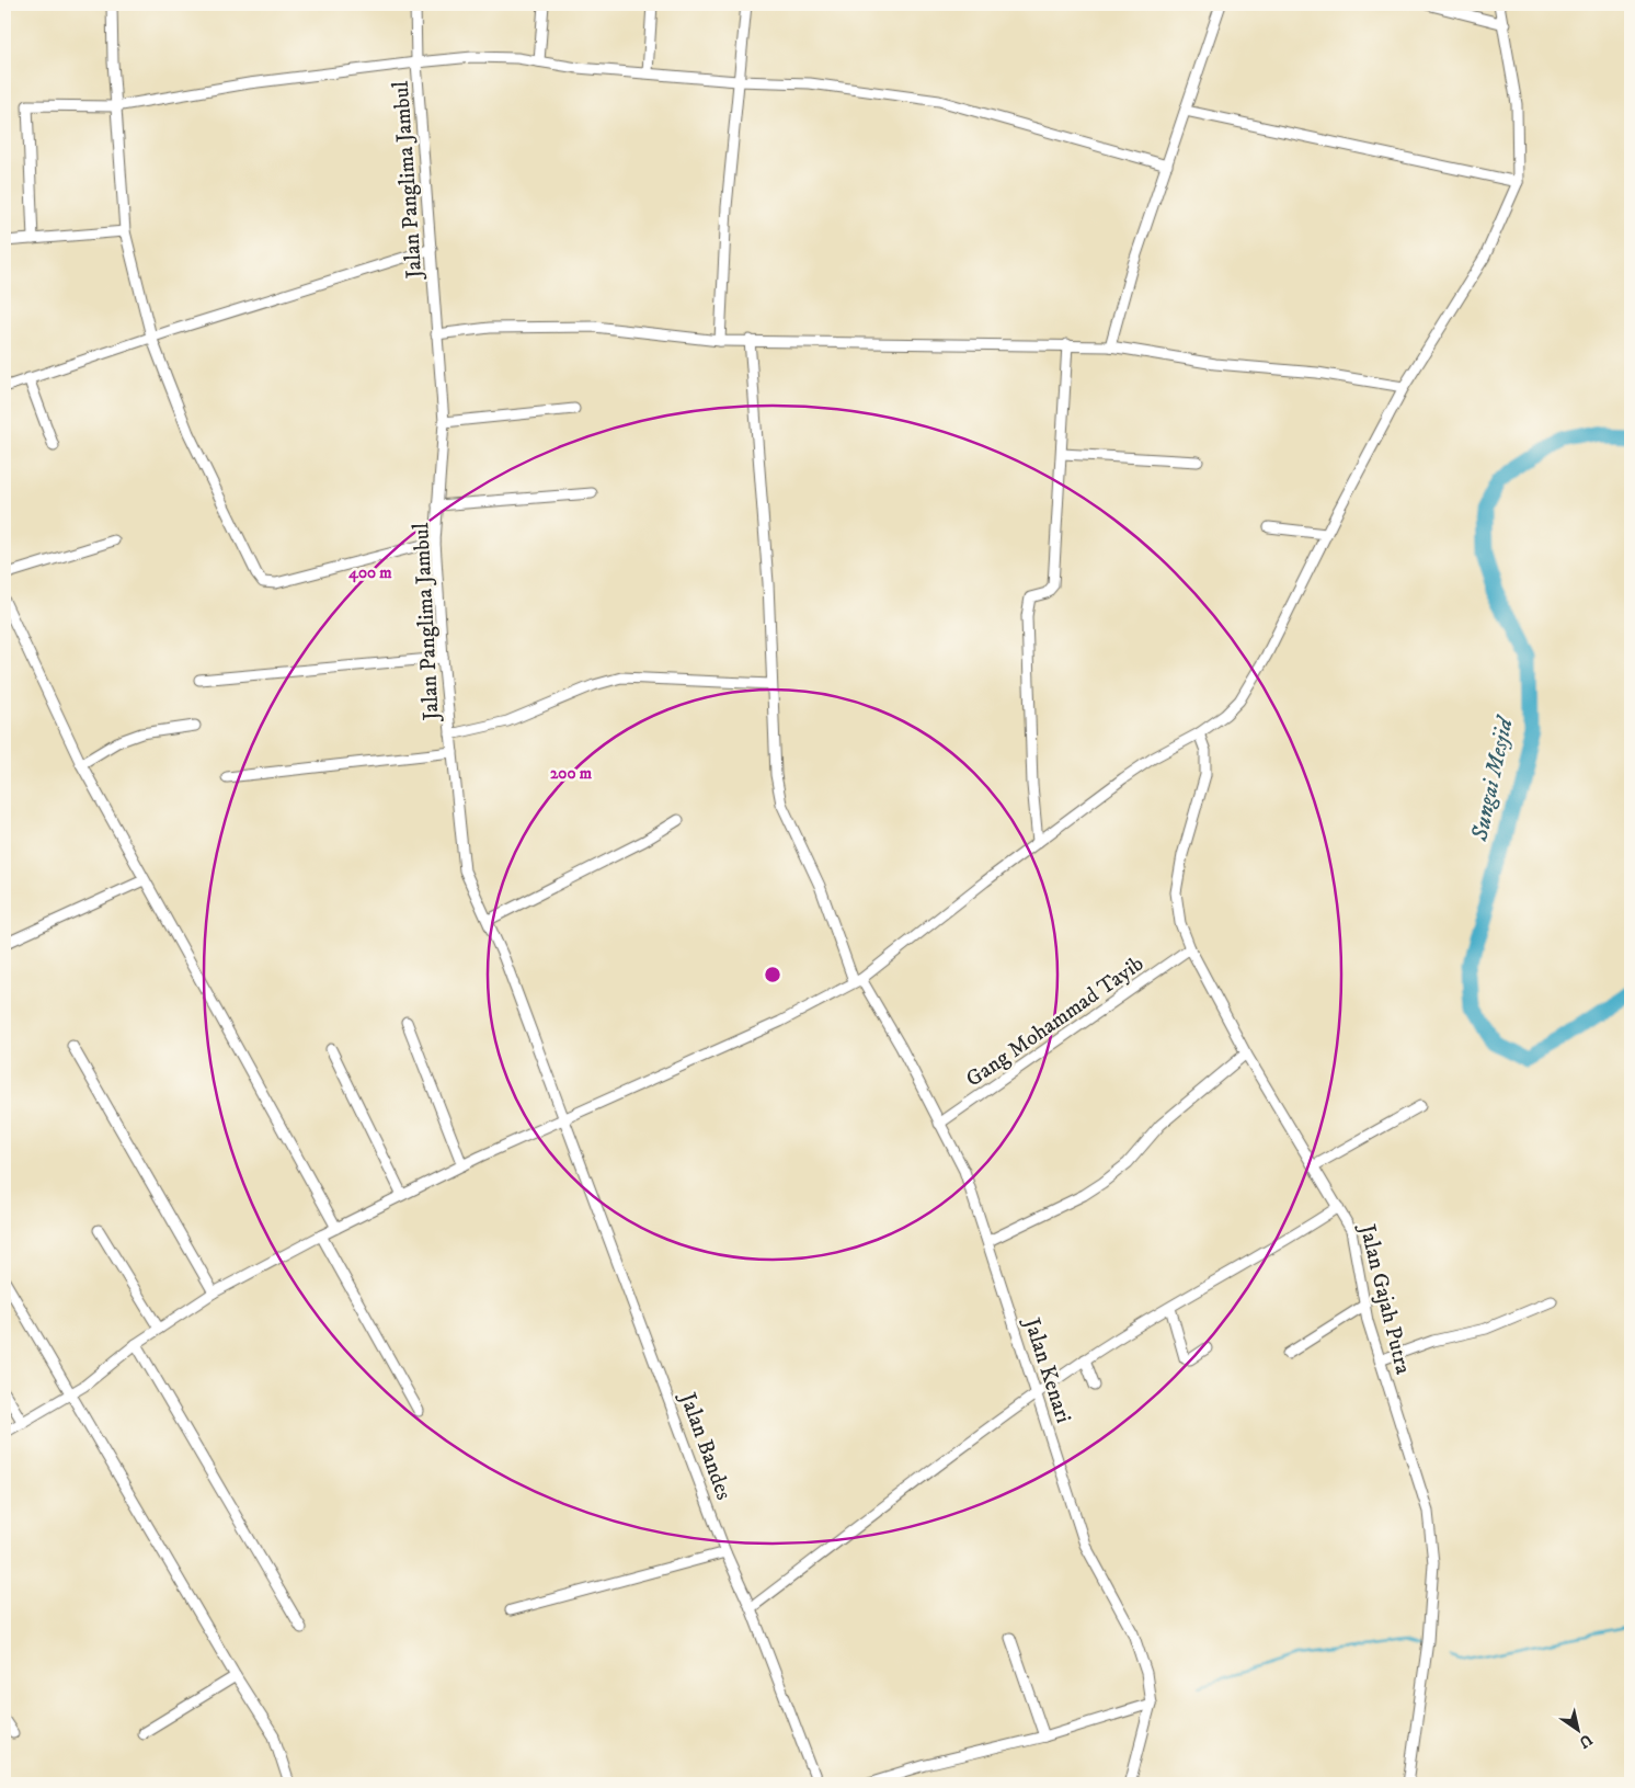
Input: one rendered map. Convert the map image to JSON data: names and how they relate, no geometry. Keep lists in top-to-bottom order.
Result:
{
  "streets": {
    "street": [
      "Jalan Panglima Jambul",
      "Gang Mohammad Tayib",
      "Jalan Gajah Putra",
      "Jalan Kenari",
      "Jalan Bandes"
    ]
  },
  "crossings": [
    ["Jalan Panglima Jambul", "Jalan Bandes"],
    ["Gang Mohammad Tayib", "Jalan Gajah Putra"],
    ["Gang Mohammad Tayib", "Jalan Kenari"]
  ],
  "water": ["Sungai Mesjid"],
  "north": "bottom right",
  "rings": ["400 m", "200 m"]
}
